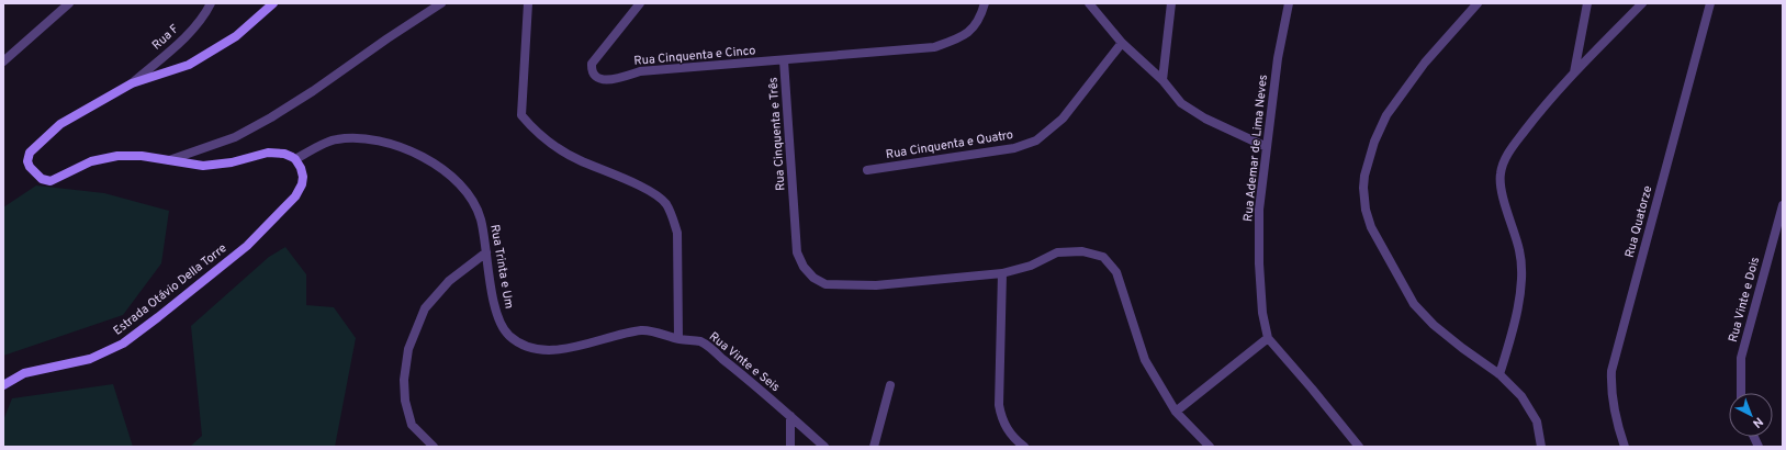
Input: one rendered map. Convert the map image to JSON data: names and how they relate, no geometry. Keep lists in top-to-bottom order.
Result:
{
  "streets": {
    "main road": ["Estrada Otávio Della Torre"],
    "street": [
      "Rua F",
      "Rua Cinquenta e Cinco",
      "Rua Cinquenta e Três",
      "Rua Cinquenta e Quatro",
      "Rua Ademar de Lima Neves",
      "Rua Quatorze",
      "Rua Trinta e Um",
      "Rua Vinte e Dois",
      "Rua Vinte e Seis"
    ]
  },
  "crossings": [
    ["Rua Cinquenta e Cinco", "Rua Cinquenta e Três"],
    ["Rua Trinta e Um", "Estrada Otávio Della Torre"],
    ["Rua Trinta e Um", "Rua Vinte e Seis"]
  ],
  "north": "bottom right"
}
